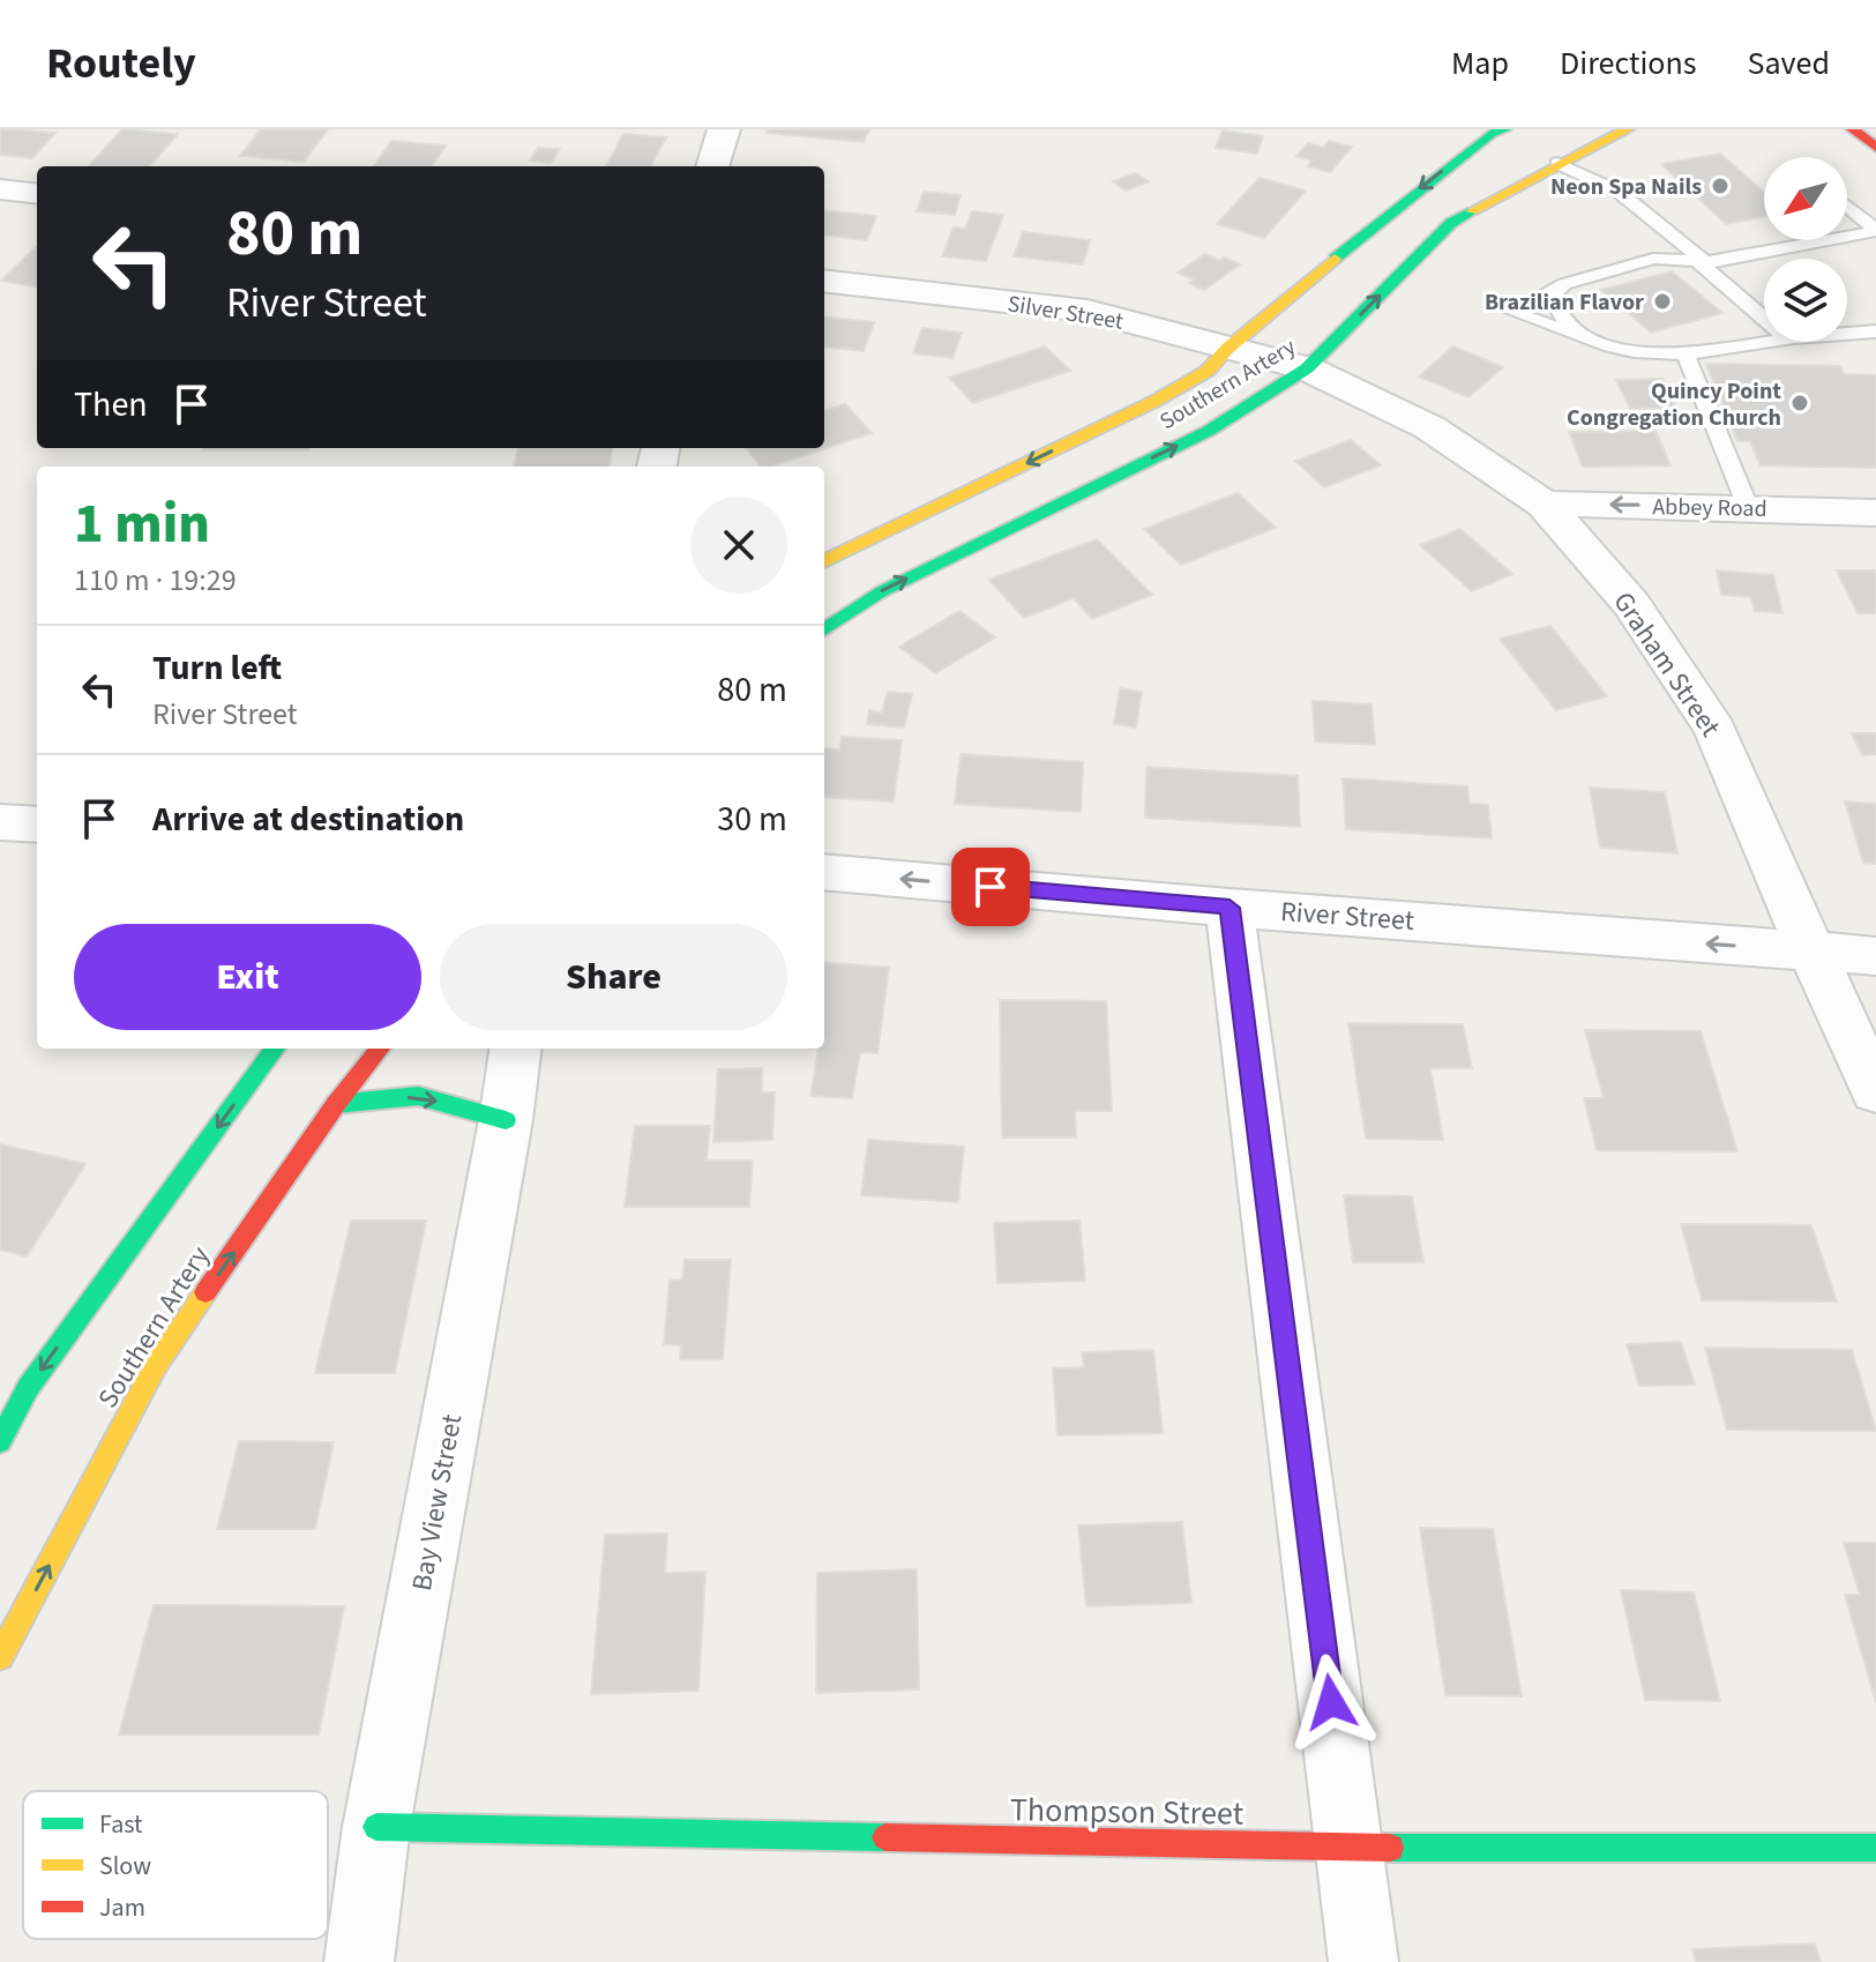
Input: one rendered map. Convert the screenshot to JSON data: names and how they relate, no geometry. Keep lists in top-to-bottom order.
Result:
{
  "streets": {
    "main road": ["Southern Artery", "Thompson Street"],
    "street": [
      "Silver Street",
      "Abbey Road",
      "Graham Street",
      "River Street",
      "Bay View Street"
    ]
  },
  "crossings": [
    ["Silver Street", "Southern Artery"],
    ["Silver Street", "Graham Street"],
    ["Southern Artery", "Graham Street"],
    ["Abbey Road", "Graham Street"],
    ["Graham Street", "River Street"],
    ["Bay View Street", "Thompson Street"]
  ],
  "one_way": ["Abbey Road", "River Street"],
  "places": ["Neon Spa Nails", "Brazilian Flavor", "Quincy Point Congregation Church"],
  "legend": ["Fast", "Slow", "Jam"],
  "north": "bottom left",
  "page": {
    "header": "Routely",
    "nav": ["Map", "Directions", "Saved"],
    "turn": ["80 m", "River Street"],
    "then": "Then",
    "heading": ["1 min", "110 m · 19:29"],
    "list": [
      {
        "name": "Turn left",
        "note": "River Street",
        "value": "80 m"
      },
      {
        "name": "Arrive at destination",
        "value": "30 m"
      }
    ],
    "buttons": ["Exit", "Share"]
  }
}
